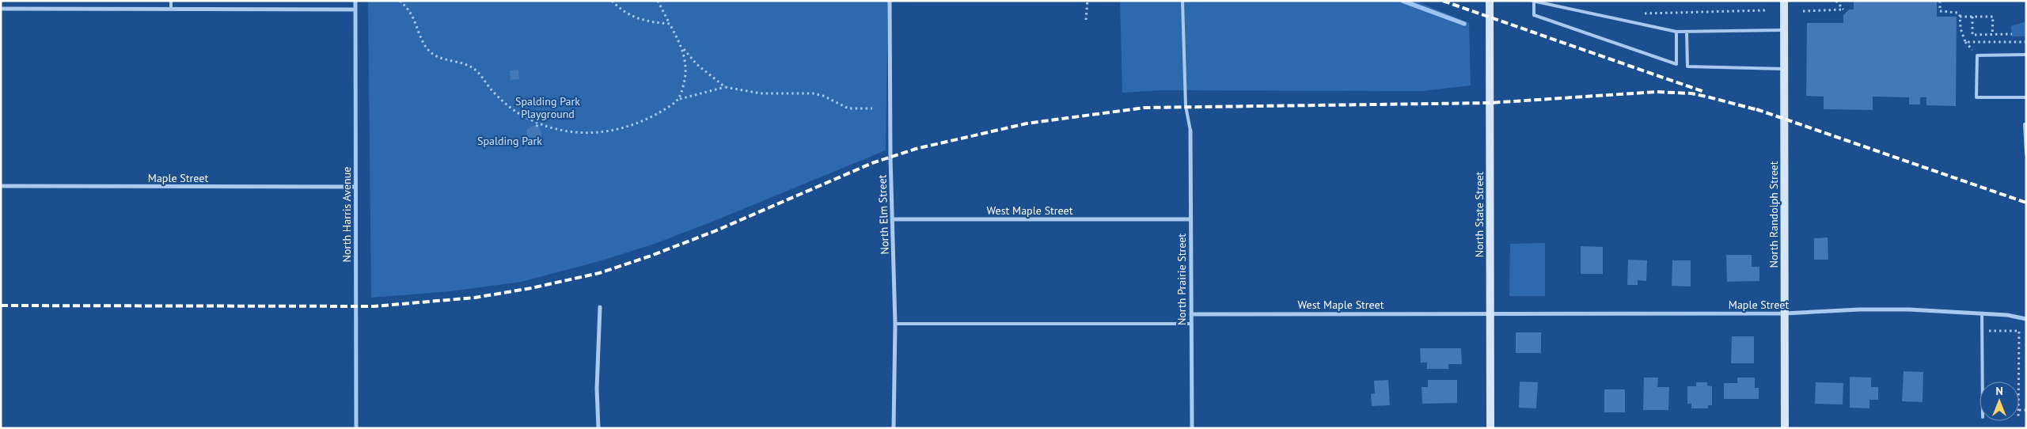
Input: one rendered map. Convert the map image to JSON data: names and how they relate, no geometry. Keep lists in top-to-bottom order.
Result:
{
  "streets": {
    "main road": ["North State Street", "North Randolph Street"],
    "street": [
      "Maple Street",
      "West Maple Street",
      "North Harris Avenue",
      "North Elm Street",
      "North Prairie Street"
    ]
  },
  "crossings": [
    ["Maple Street", "West Maple Street"],
    ["Maple Street", "North Harris Avenue"],
    ["Maple Street", "North State Street"],
    ["Maple Street", "North Randolph Street"],
    ["West Maple Street", "North Elm Street"],
    ["West Maple Street", "North State Street"],
    ["West Maple Street", "North Prairie Street"]
  ],
  "parks": ["Spalding Park Playground", "Spalding Park"],
  "north": "top"
}
